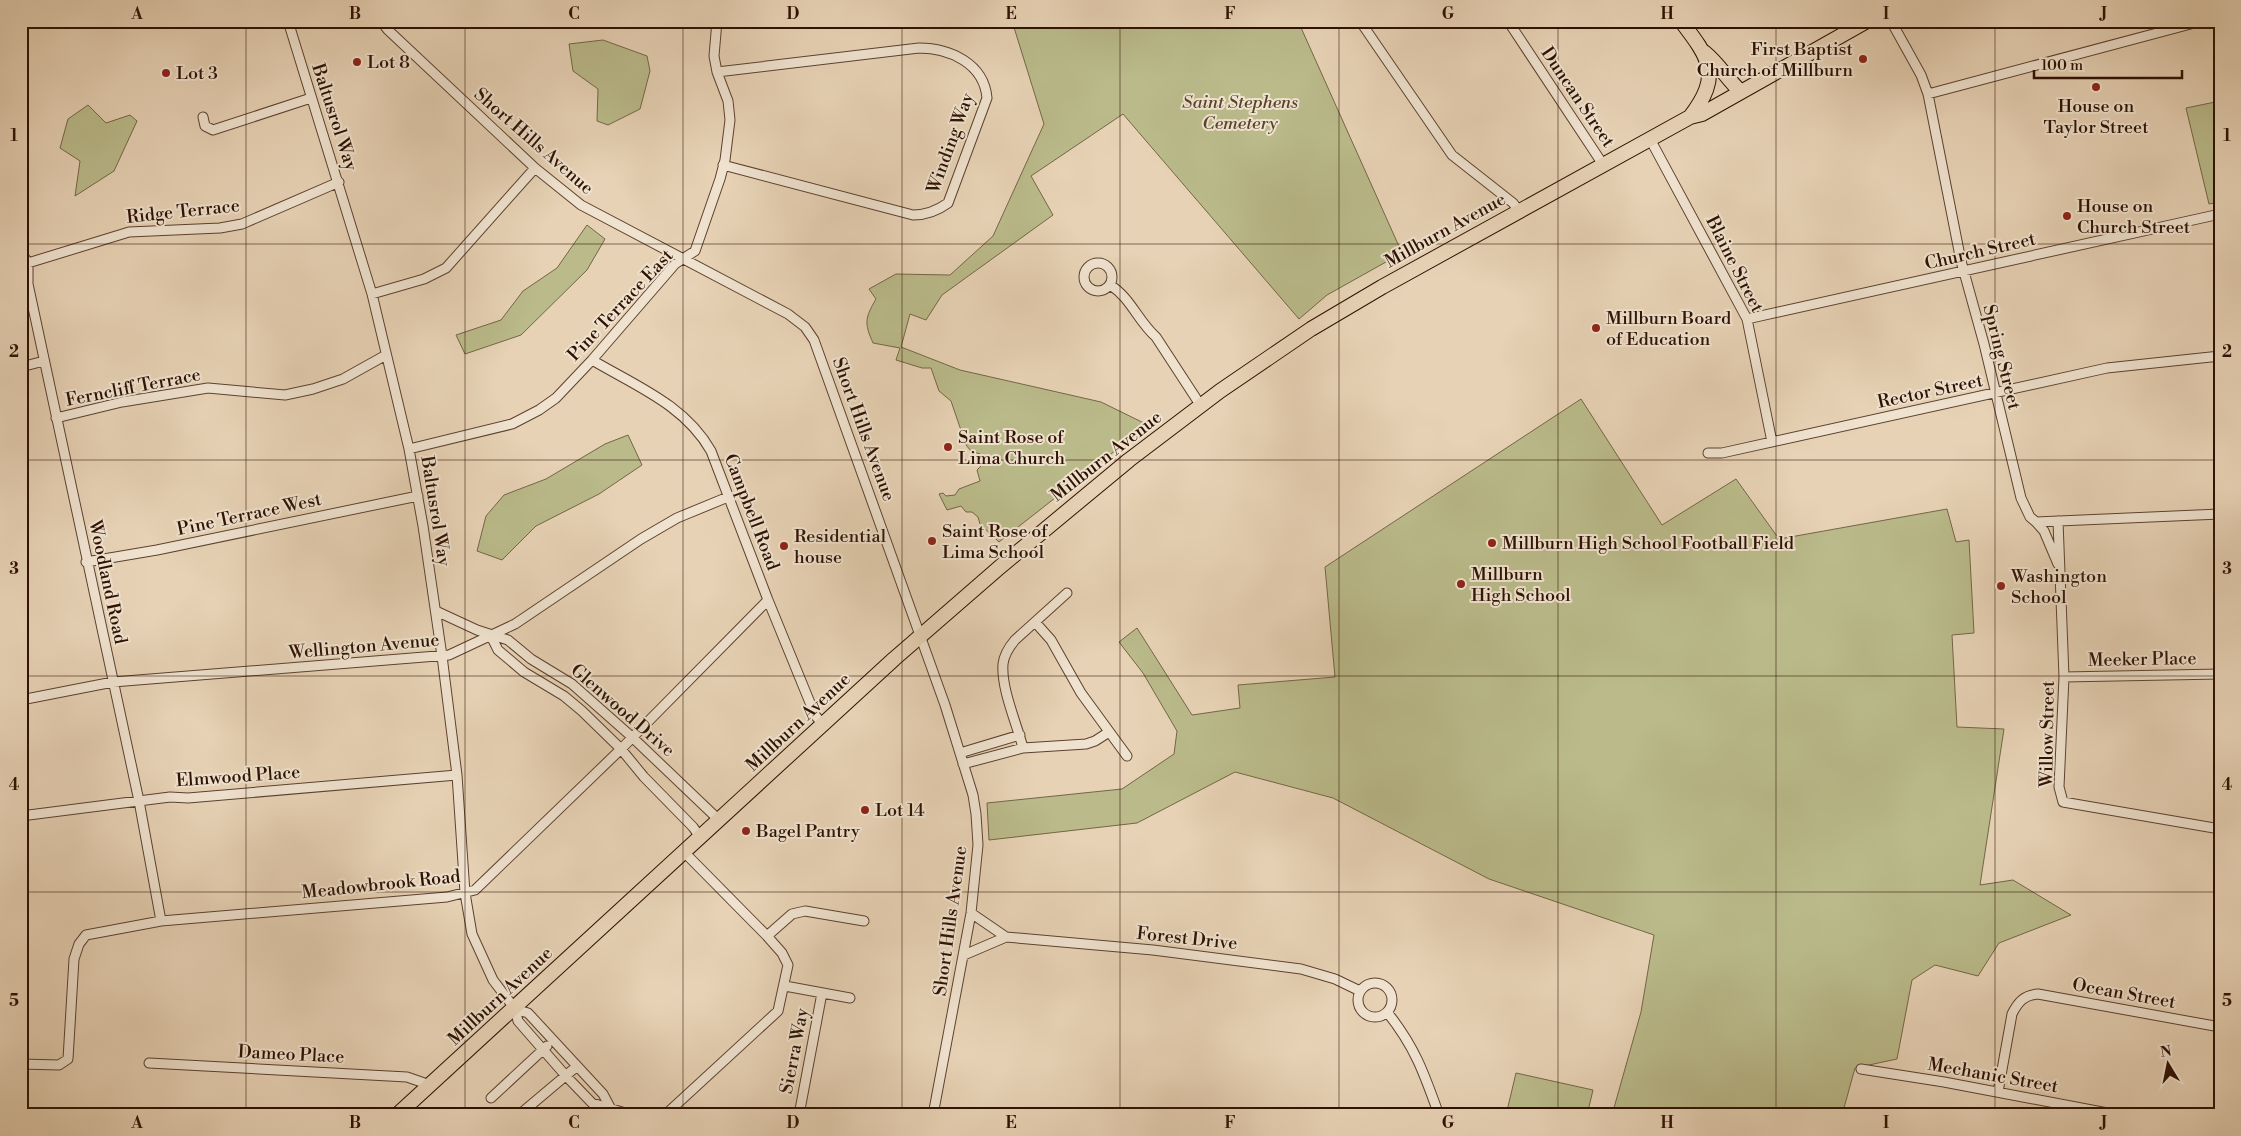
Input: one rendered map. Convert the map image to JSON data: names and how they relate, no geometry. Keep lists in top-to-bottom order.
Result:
{
  "streets": {
    "main road": ["Millburn Avenue"],
    "street": [
      "Duncan Street",
      "Baltusrol Way",
      "Short Hills Avenue",
      "Winding Way",
      "Ridge Terrace",
      "Church Street",
      "Blaine Street",
      "Pine Terrace East",
      "Spring Street",
      "Ferncliff Terrace",
      "Rector Street",
      "Campbell Road",
      "Pine Terrace West",
      "Woodland Road",
      "Wellington Avenue",
      "Meeker Place",
      "Glenwood Drive",
      "Willow Street",
      "Elmwood Place",
      "Meadowbrook Road",
      "Forest Drive",
      "Ocean Street",
      "Sierra Way",
      "Dameo Place",
      "Mechanic Street"
    ]
  },
  "crossings": [
    ["Duncan Street", "Millburn Avenue"],
    ["Baltusrol Way", "Ridge Terrace"],
    ["Baltusrol Way", "Millburn Avenue"],
    ["Baltusrol Way", "Pine Terrace East"],
    ["Baltusrol Way", "Ferncliff Terrace"],
    ["Baltusrol Way", "Pine Terrace West"],
    ["Baltusrol Way", "Wellington Avenue"],
    ["Baltusrol Way", "Elmwood Place"],
    ["Baltusrol Way", "Meadowbrook Road"],
    ["Short Hills Avenue", "Millburn Avenue"],
    ["Short Hills Avenue", "Pine Terrace East"],
    ["Short Hills Avenue", "Forest Drive"],
    ["Winding Way", "Pine Terrace East"],
    ["Ridge Terrace", "Woodland Road"],
    ["Millburn Avenue", "Blaine Street"],
    ["Millburn Avenue", "Campbell Road"],
    ["Millburn Avenue", "Glenwood Drive"],
    ["Millburn Avenue", "Dameo Place"],
    ["Church Street", "Blaine Street"],
    ["Church Street", "Spring Street"],
    ["Blaine Street", "Rector Street"],
    ["Pine Terrace East", "Campbell Road"],
    ["Spring Street", "Rector Street"],
    ["Spring Street", "Willow Street"],
    ["Ferncliff Terrace", "Woodland Road"],
    ["Campbell Road", "Wellington Avenue"],
    ["Campbell Road", "Meadowbrook Road"],
    ["Pine Terrace West", "Woodland Road"],
    ["Woodland Road", "Wellington Avenue"],
    ["Woodland Road", "Elmwood Place"],
    ["Woodland Road", "Meadowbrook Road"],
    ["Wellington Avenue", "Glenwood Drive"],
    ["Meeker Place", "Willow Street"],
    ["Glenwood Drive", "Meadowbrook Road"],
    ["Ocean Street", "Mechanic Street"]
  ],
  "parks": ["Saint Stephens Cemetery"],
  "places": [
    "First Baptist Church of Millburn",
    "Lot 8",
    "Lot 3",
    "House on Taylor Street",
    "House on Church Street",
    "Millburn Board of Education",
    "Saint Rose of Lima Church",
    "Saint Rose of Lima School",
    "Millburn High School Football Field",
    "Residential house",
    "Millburn High School",
    "Washington School",
    "Lot 14",
    "Bagel Pantry"
  ],
  "scale_bar": "100 m",
  "north": "top",
  "grid": {
    "columns": [
      "A",
      "B",
      "C",
      "D",
      "E",
      "F",
      "G",
      "H",
      "I",
      "J"
    ],
    "rows": [
      "1",
      "2",
      "3",
      "4",
      "5"
    ]
  }
}
